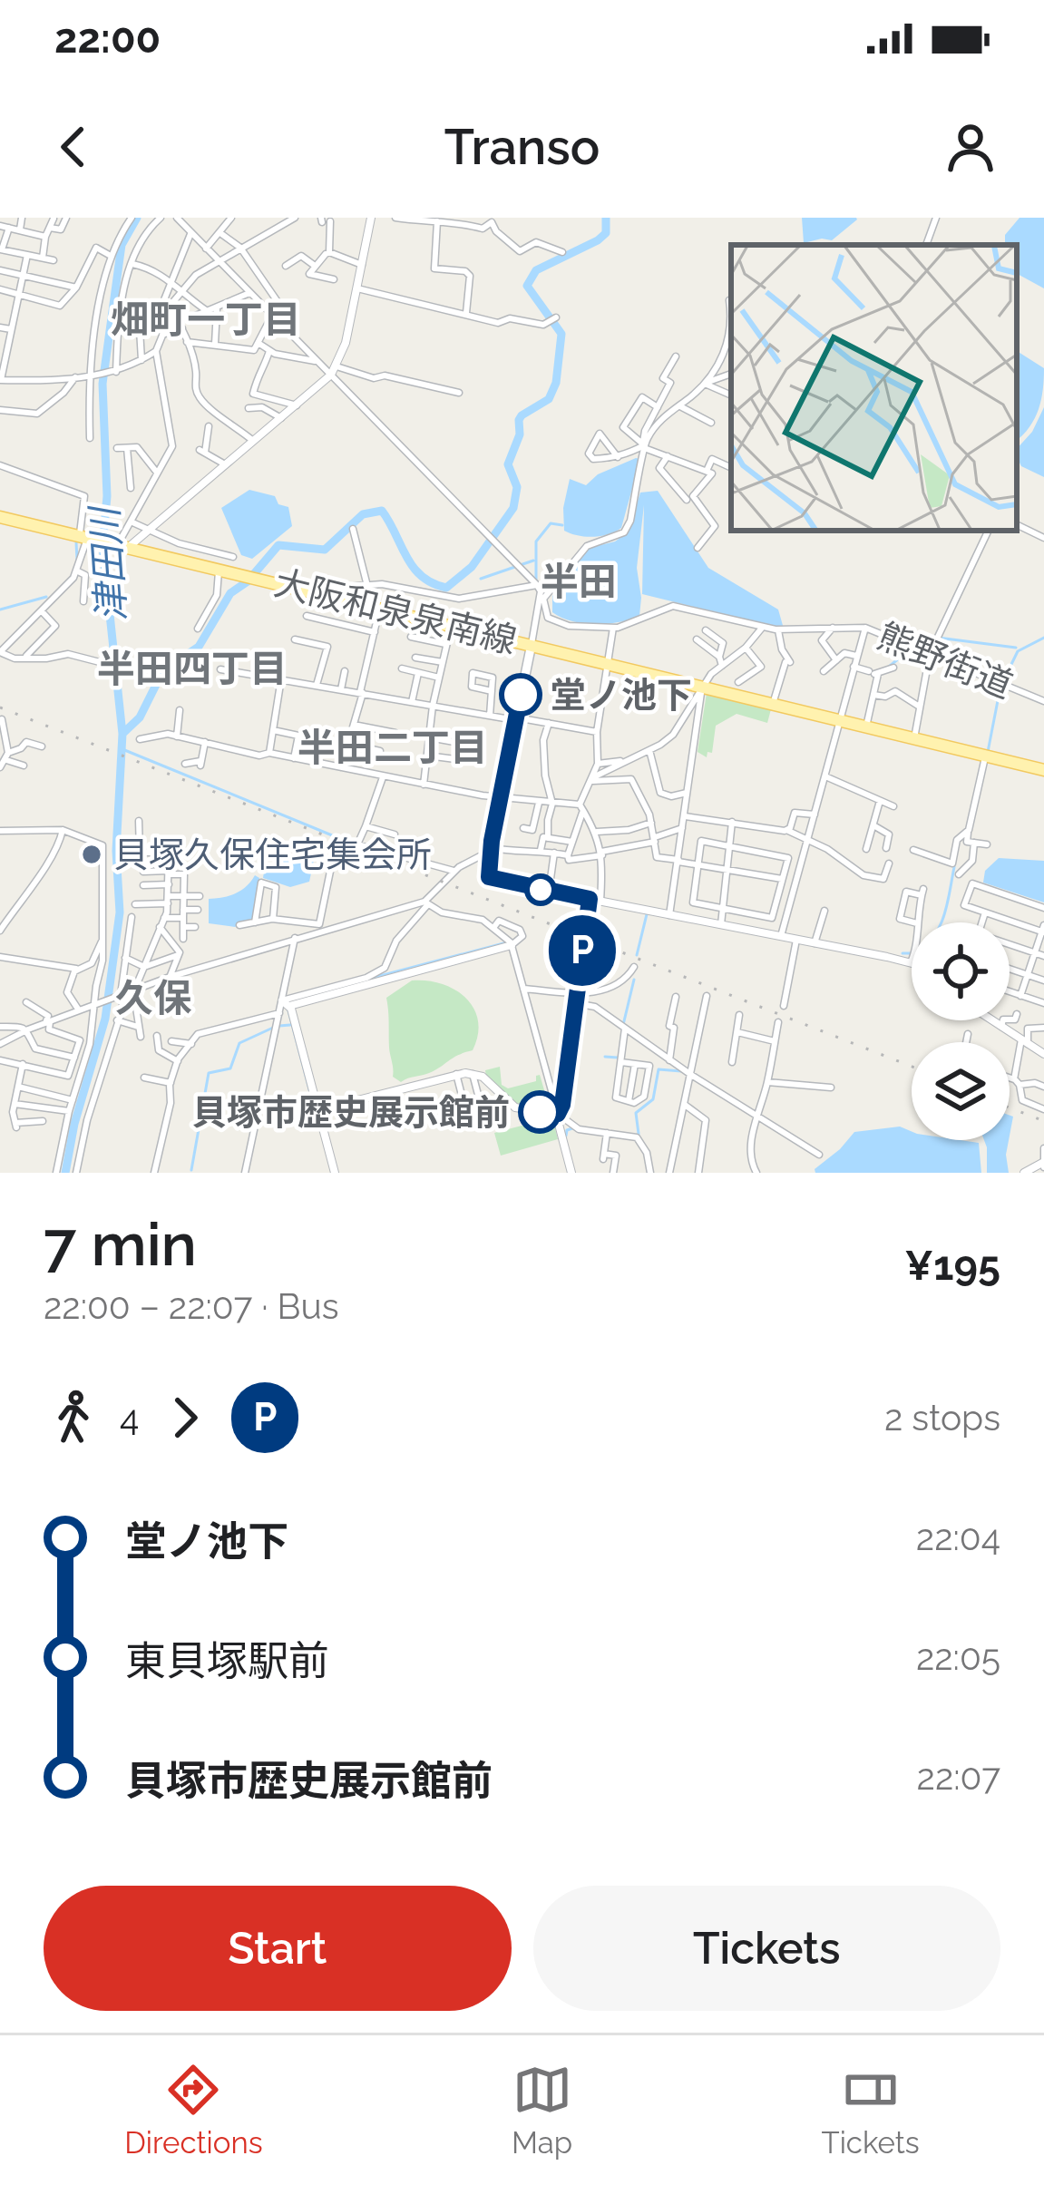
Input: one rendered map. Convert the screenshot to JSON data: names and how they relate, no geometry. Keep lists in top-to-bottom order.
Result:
{
  "streets": {
    "main road": ["大阪和泉泉南線"],
    "street": ["熊野街道"]
  },
  "districts": [
    "畑町一丁目",
    "半田",
    "半田四丁目",
    "半田二丁目",
    "久保"
  ],
  "water": ["津田川"],
  "places": ["堂ノ池下", "貝塚久保住宅集会所", "貝塚市歴史展示館前"],
  "lines": ["bus line P"],
  "page": {
    "status": "22:00",
    "header": "Transo",
    "on_map": "P",
    "heading": ["7 min", "22:00 – 22:07 · Bus", "¥195"],
    "legs": ["4", "P", "2 stops"],
    "list": [
      {
        "name": "堂ノ池下",
        "value": "22:04"
      },
      {
        "name": "東貝塚駅前",
        "value": "22:05"
      },
      {
        "name": "貝塚市歴史展示館前",
        "value": "22:07"
      }
    ],
    "buttons": ["Start", "Tickets"],
    "tabs": ["Directions", "Map", "Tickets"]
  }
}
